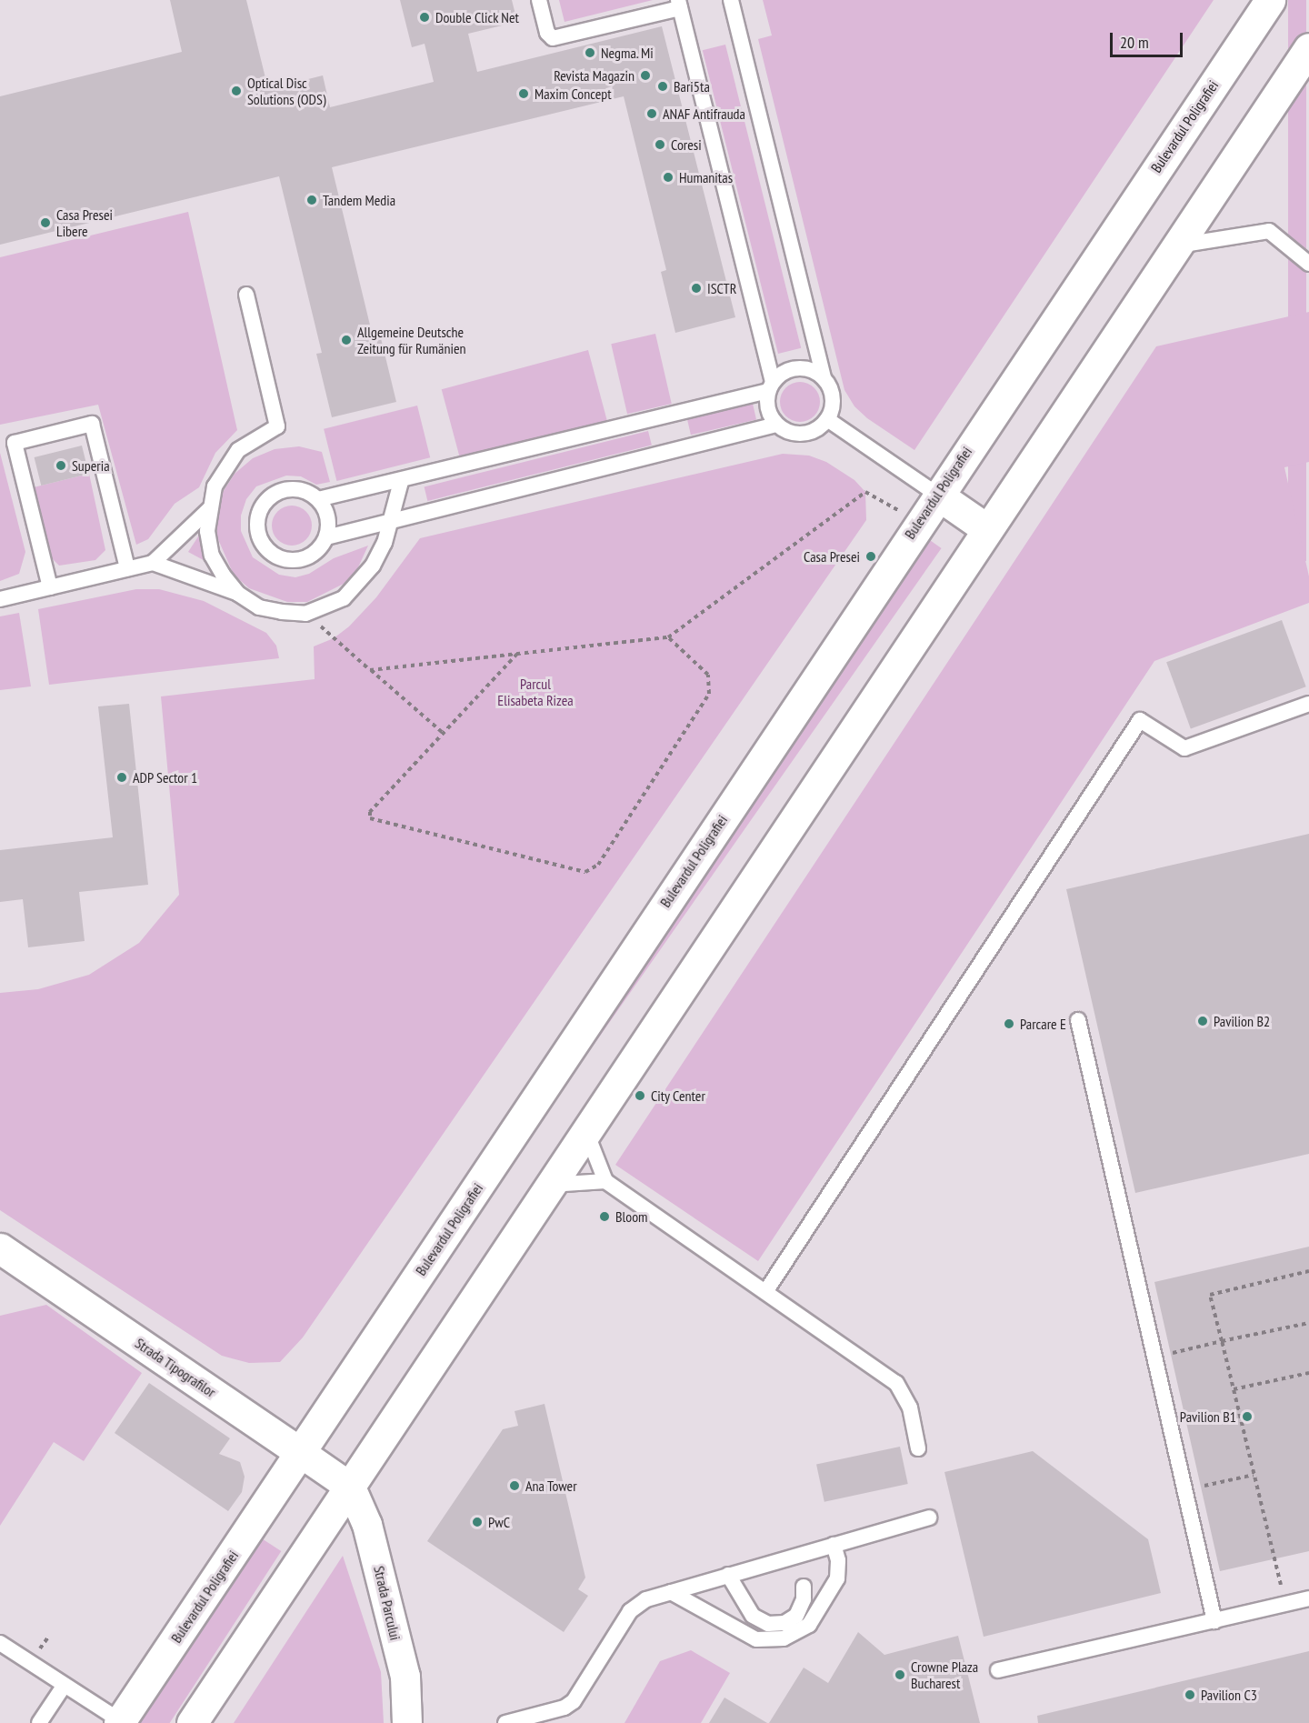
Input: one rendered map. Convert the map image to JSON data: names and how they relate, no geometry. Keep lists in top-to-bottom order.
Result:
{
  "streets": {
    "main road": ["Bulevardul Poligrafiei", "Strada Tipografilor"],
    "street": ["Strada Parcului"]
  },
  "crossings": [
    ["Bulevardul Poligrafiei", "Strada Tipografilor"],
    ["Strada Tipografilor", "Strada Parcului"]
  ],
  "parks": ["Parcul Elisabeta Rizea"],
  "places": [
    "Double Click Net",
    "Negma. Mi",
    "Revista Magazin",
    "Bari5ta",
    "Optical Disc Solutions (ODS)",
    "Maxim Concept",
    "ANAF Antifrauda",
    "Coresi",
    "Humanitas",
    "Tandem Media",
    "Casa Presei Libere",
    "ISCTR",
    "Allgemeine Deutsche Zeitung für Rumänien",
    "Superia",
    "Casa Presei",
    "ADP Sector 1",
    "Pavilion B2",
    "Parcare E",
    "City Center",
    "Bloom",
    "Pavilion B1",
    "Ana Tower",
    "PwC",
    "Crowne Plaza Bucharest",
    "Pavilion C3"
  ],
  "scale_bar": "20 m"
}
